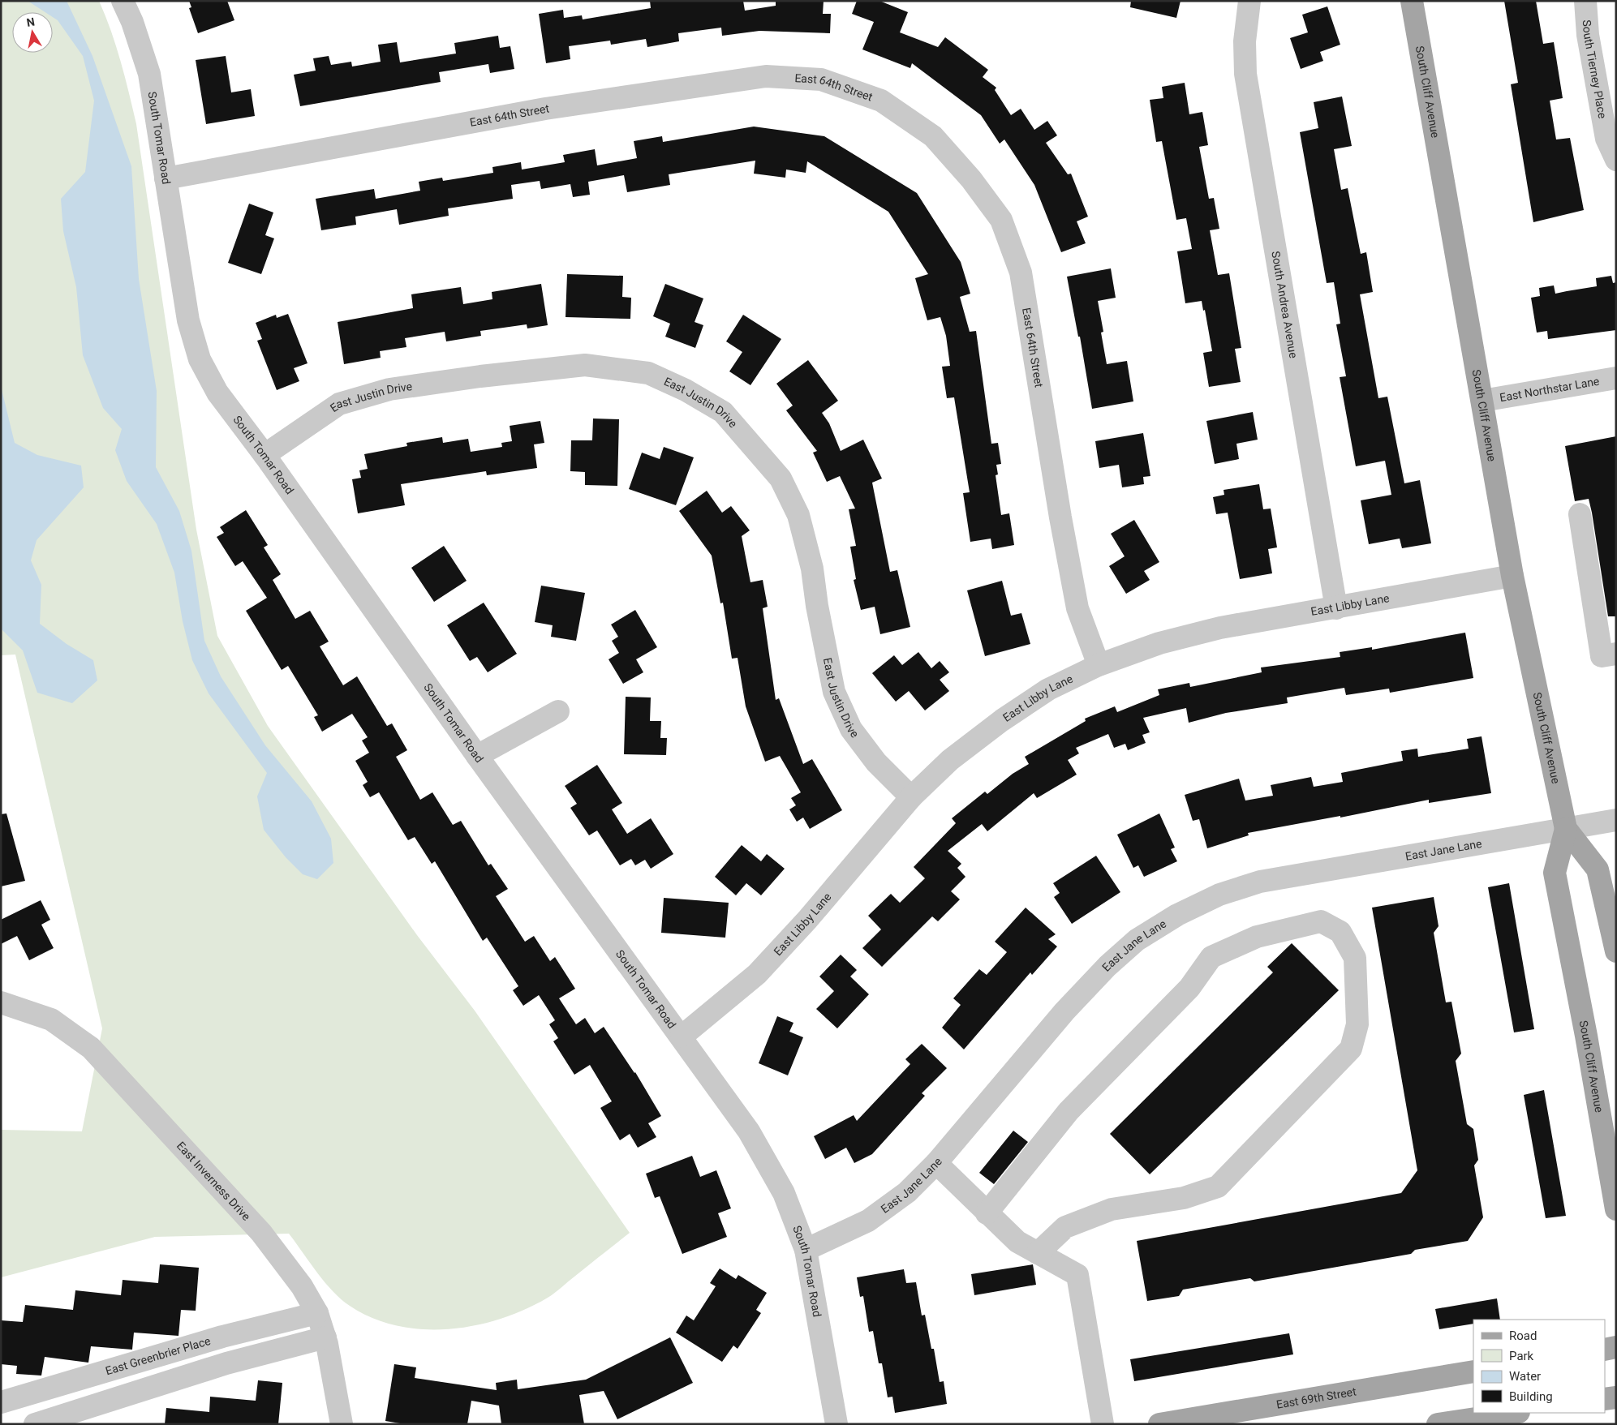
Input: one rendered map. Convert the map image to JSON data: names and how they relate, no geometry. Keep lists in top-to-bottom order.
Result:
{
  "streets": {
    "main road": ["South Cliff Avenue", "East 69th Street"],
    "street": [
      "South Tierney Place",
      "East 64th Street",
      "South Tomar Road",
      "South Andrea Avenue",
      "East Northstar Lane",
      "East Justin Drive",
      "East Libby Lane",
      "East Jane Lane",
      "East Inverness Drive",
      "East Greenbrier Place"
    ]
  },
  "crossings": [
    ["East 64th Street", "South Tomar Road"],
    ["East 64th Street", "East Libby Lane"],
    ["South Cliff Avenue", "East Northstar Lane"],
    ["South Cliff Avenue", "East Libby Lane"],
    ["South Cliff Avenue", "East Jane Lane"],
    ["South Tomar Road", "East Justin Drive"],
    ["South Tomar Road", "East Libby Lane"],
    ["South Tomar Road", "East Jane Lane"],
    ["South Andrea Avenue", "East Libby Lane"],
    ["East Justin Drive", "East Libby Lane"],
    ["East Inverness Drive", "East Greenbrier Place"]
  ],
  "legend": [
    "Road",
    "Park",
    "Water",
    "Building"
  ],
  "north": "top"
}
